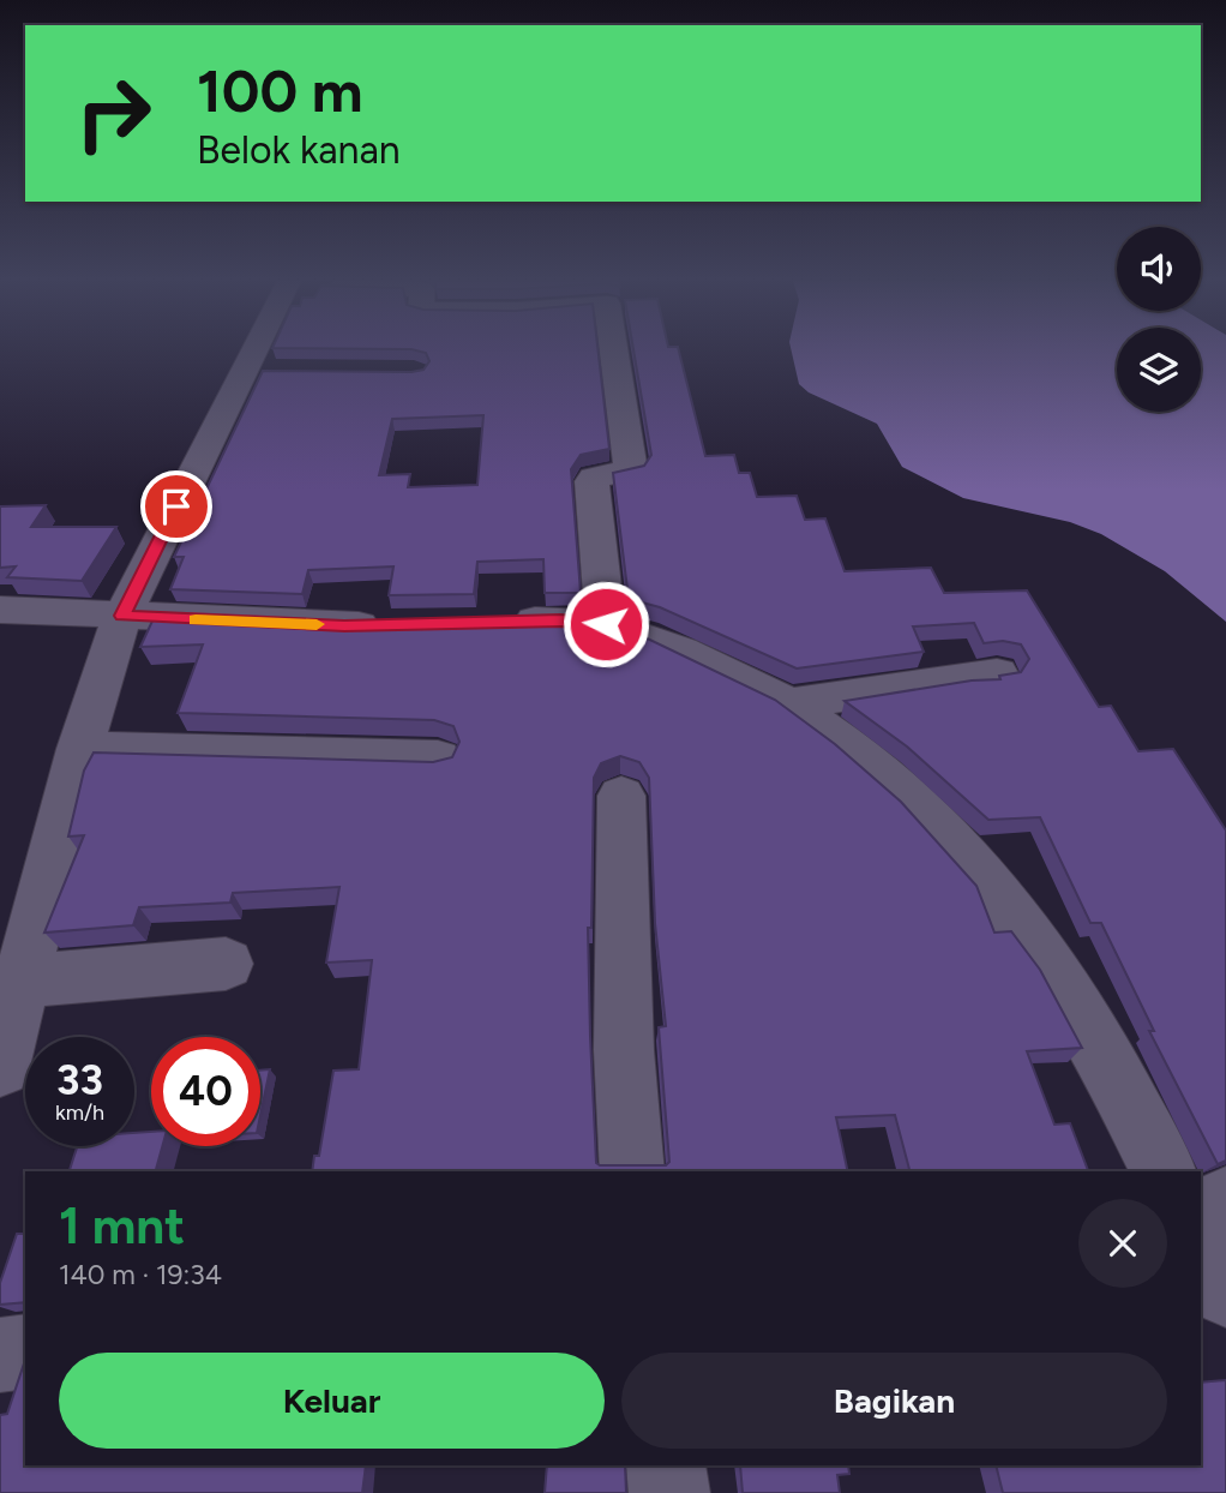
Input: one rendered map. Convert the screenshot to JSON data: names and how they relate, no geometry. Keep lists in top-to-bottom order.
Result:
{
  "page": {
    "turn": ["100 m", "Belok kanan"],
    "speed": "33 km/h",
    "limit": "40",
    "heading": ["1 mnt", "140 m · 19:34"],
    "buttons": ["Keluar", "Bagikan"]
  }
}
